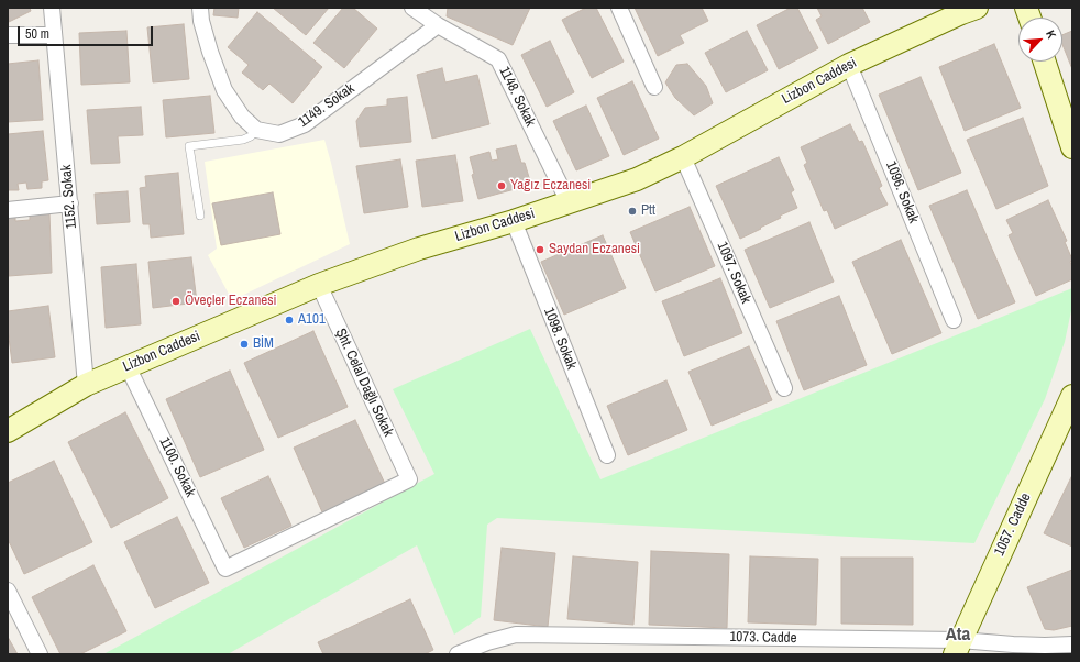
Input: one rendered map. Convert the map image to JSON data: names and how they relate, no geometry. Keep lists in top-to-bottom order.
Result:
{
  "streets": {
    "main road": ["Lizbon Caddesi", "1057. Cadde"],
    "street": [
      "1148. Sokak",
      "1149. Sokak",
      "1096. Sokak",
      "1152. Sokak",
      "1097. Sokak",
      "1098. Sokak",
      "Şht. Celal Dağlı Sokak",
      "1100. Sokak",
      "1073. Cadde"
    ]
  },
  "crossings": [
    ["Lizbon Caddesi", "1148. Sokak"],
    ["Lizbon Caddesi", "1096. Sokak"],
    ["Lizbon Caddesi", "1152. Sokak"],
    ["Lizbon Caddesi", "1097. Sokak"],
    ["Lizbon Caddesi", "1098. Sokak"],
    ["Lizbon Caddesi", "Şht. Celal Dağlı Sokak"],
    ["Lizbon Caddesi", "1100. Sokak"],
    ["1148. Sokak", "1149. Sokak"],
    ["Şht. Celal Dağlı Sokak", "1100. Sokak"],
    ["1057. Cadde", "1073. Cadde"]
  ],
  "districts": ["Ata"],
  "places": [
    "Yağız Eczanesi",
    "Ptt",
    "Saydan Eczanesi",
    "Öveçler Eczanesi",
    "A101",
    "BİM"
  ],
  "scale_bar": "50 m",
  "north": "top right"
}
